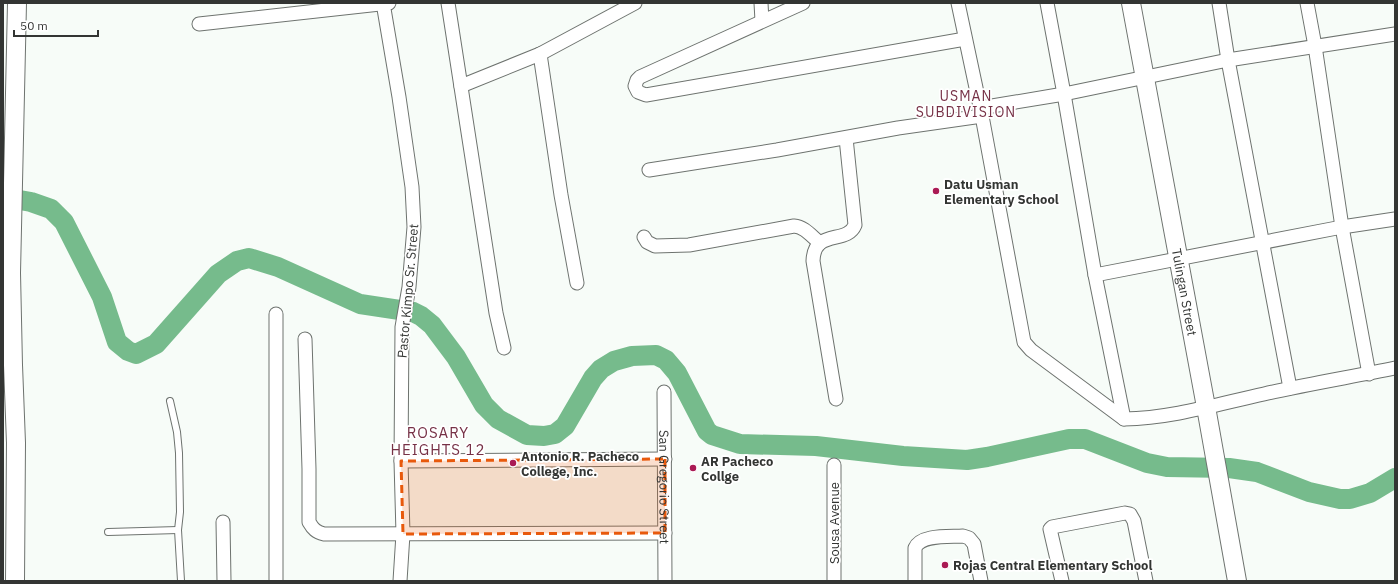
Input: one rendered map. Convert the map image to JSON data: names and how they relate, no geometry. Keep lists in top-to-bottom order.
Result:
{
  "streets": {
    "street": [
      "Pastor Kimpo Sr. Street",
      "Tulingan Street",
      "San Gregorio Street",
      "Sousa Avenue"
    ]
  },
  "districts": ["USMAN SUBDIVISION", "ROSARY HEIGHTS 12"],
  "places": [
    "Datu Usman Elementary School",
    "Antonio R. Pacheco College, Inc.",
    "AR Pacheco Collge",
    "Rojas Central Elementary School"
  ],
  "scale_bar": "50 m"
}
